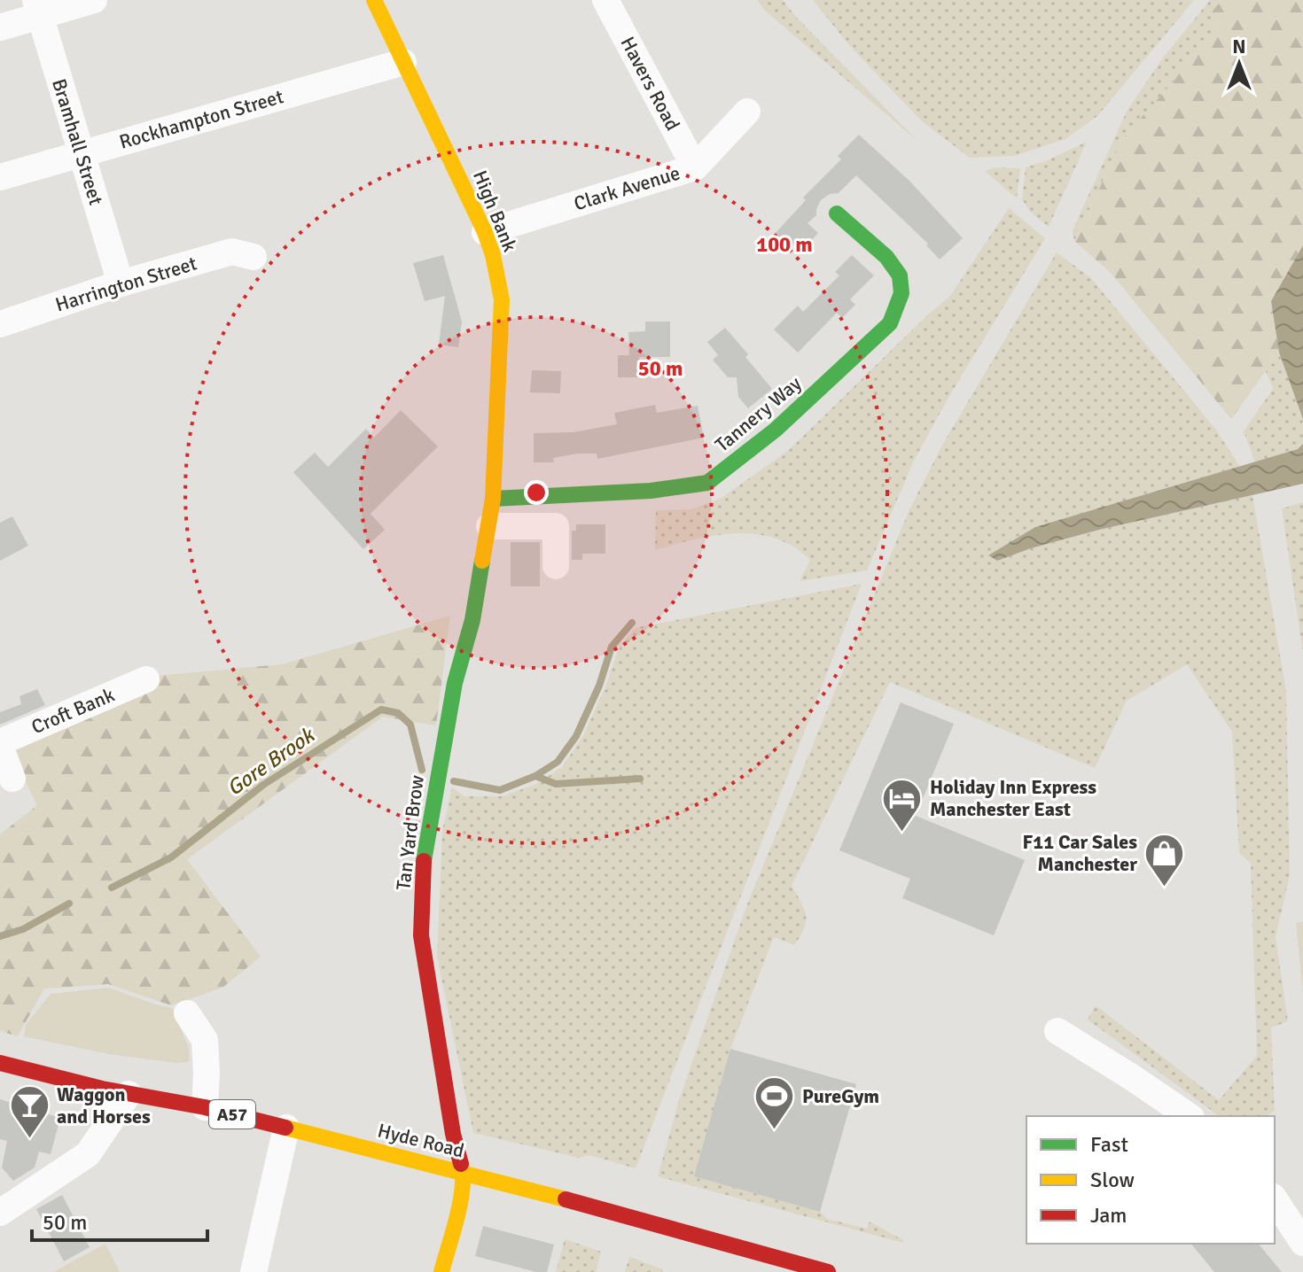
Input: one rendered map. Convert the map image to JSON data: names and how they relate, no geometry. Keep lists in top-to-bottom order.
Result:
{
  "streets": {
    "main road": [
      "High Bank",
      "Tannery Way",
      "Tan Yard Brow",
      "A57",
      "Hyde Road"
    ],
    "street": [
      "Havers Road",
      "Rockhampton Street",
      "Bramhall Street",
      "Clark Avenue",
      "Harrington Street",
      "Croft Bank"
    ]
  },
  "crossings": [
    ["Havers Road", "Clark Avenue"],
    ["Rockhampton Street", "Bramhall Street"],
    ["Rockhampton Street", "High Bank"],
    ["Bramhall Street", "Harrington Street"],
    ["Clark Avenue", "High Bank"],
    ["High Bank", "Tannery Way"],
    ["High Bank", "Tan Yard Brow"],
    ["Tannery Way", "Tan Yard Brow"],
    ["Tan Yard Brow", "Hyde Road"]
  ],
  "water": ["Gore Brook"],
  "places": {
    "hotel": ["Holiday Inn Express Manchester East"],
    "shop": ["F11 Car Sales Manchester"],
    "sports": ["PureGym"],
    "bar": ["Waggon and Horses"]
  },
  "legend": ["Fast", "Slow", "Jam"],
  "scale_bar": "50 m",
  "north": "top",
  "rings": ["100 m", "50 m"]
}
